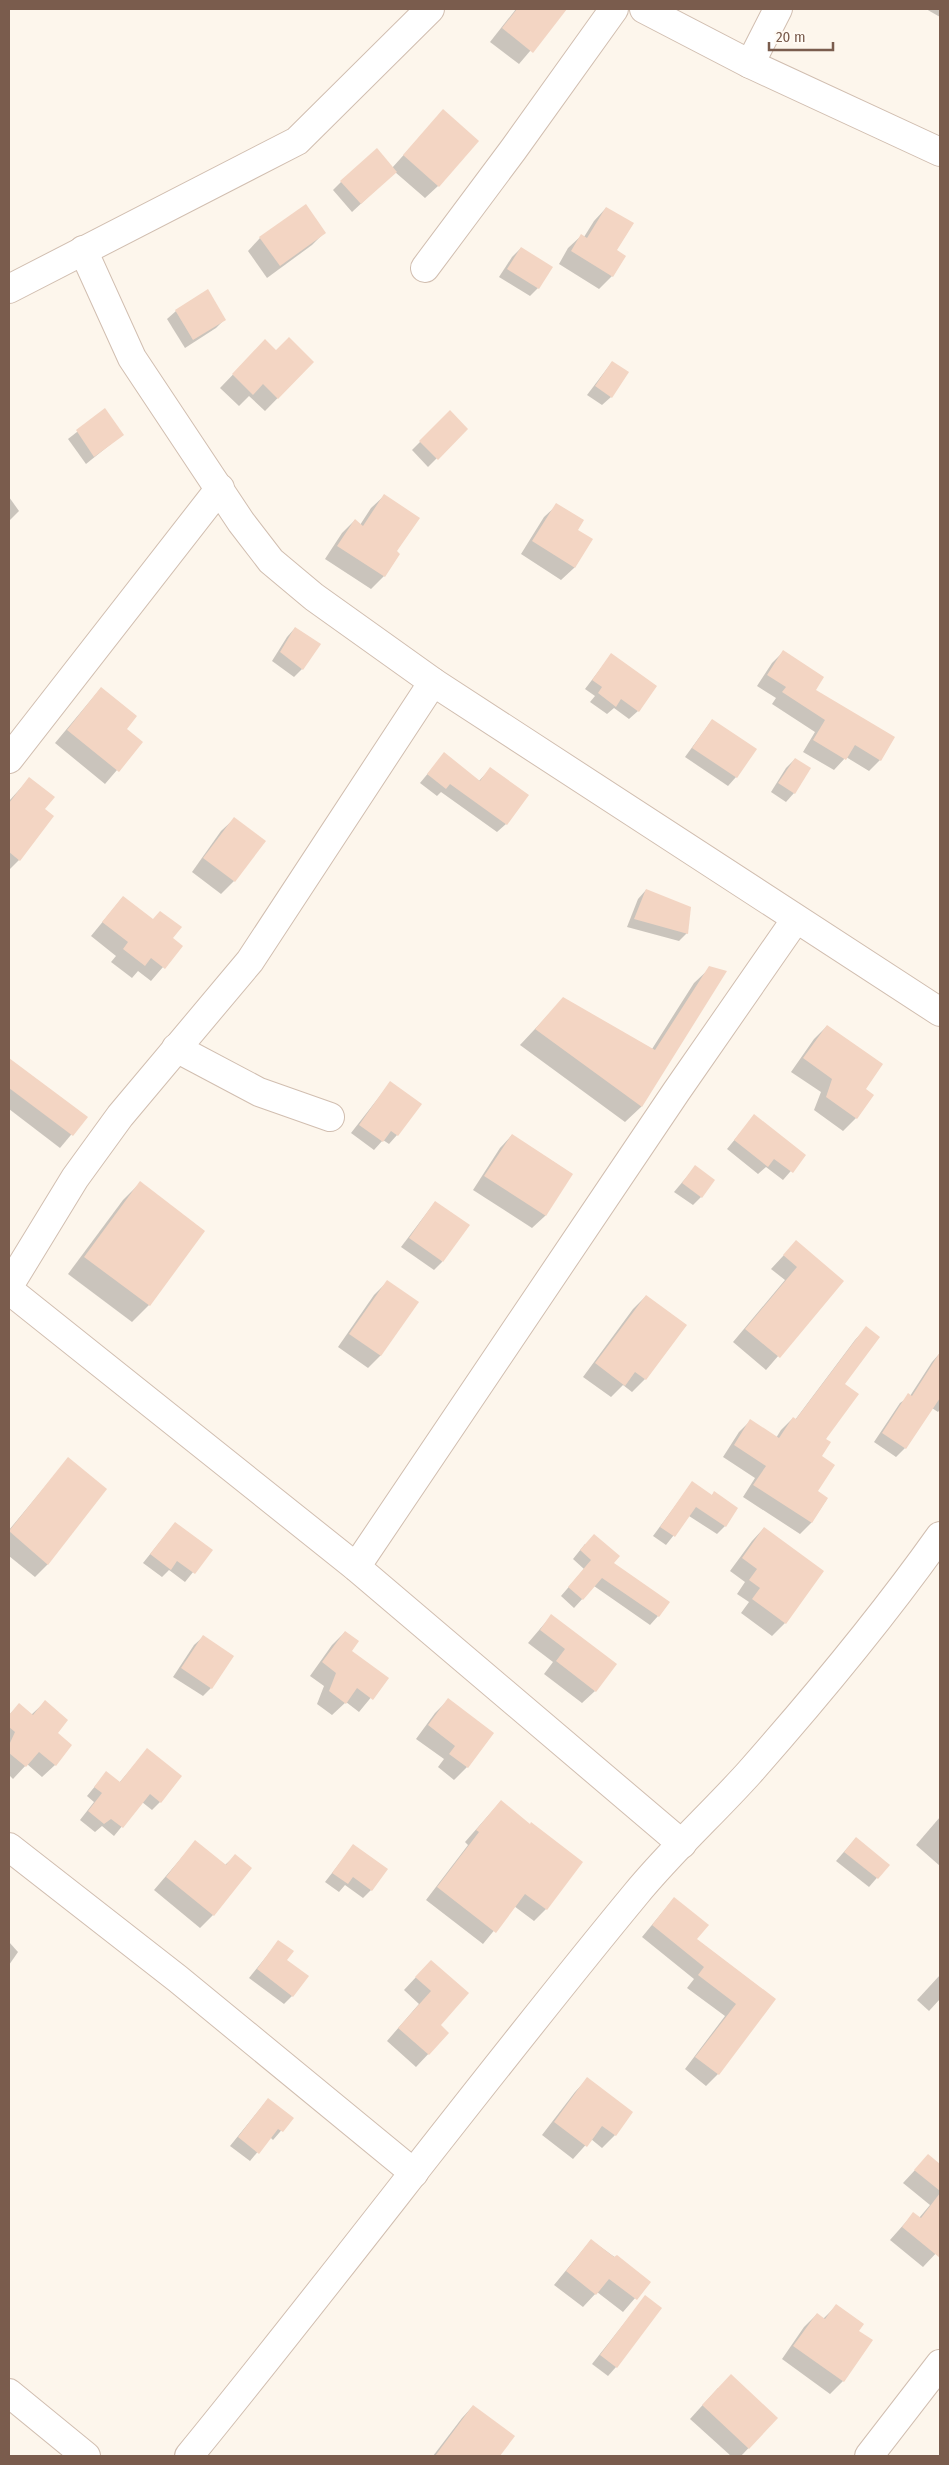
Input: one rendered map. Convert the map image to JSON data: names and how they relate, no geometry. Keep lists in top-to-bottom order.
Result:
{
  "scale_bar": "20 m"
}
